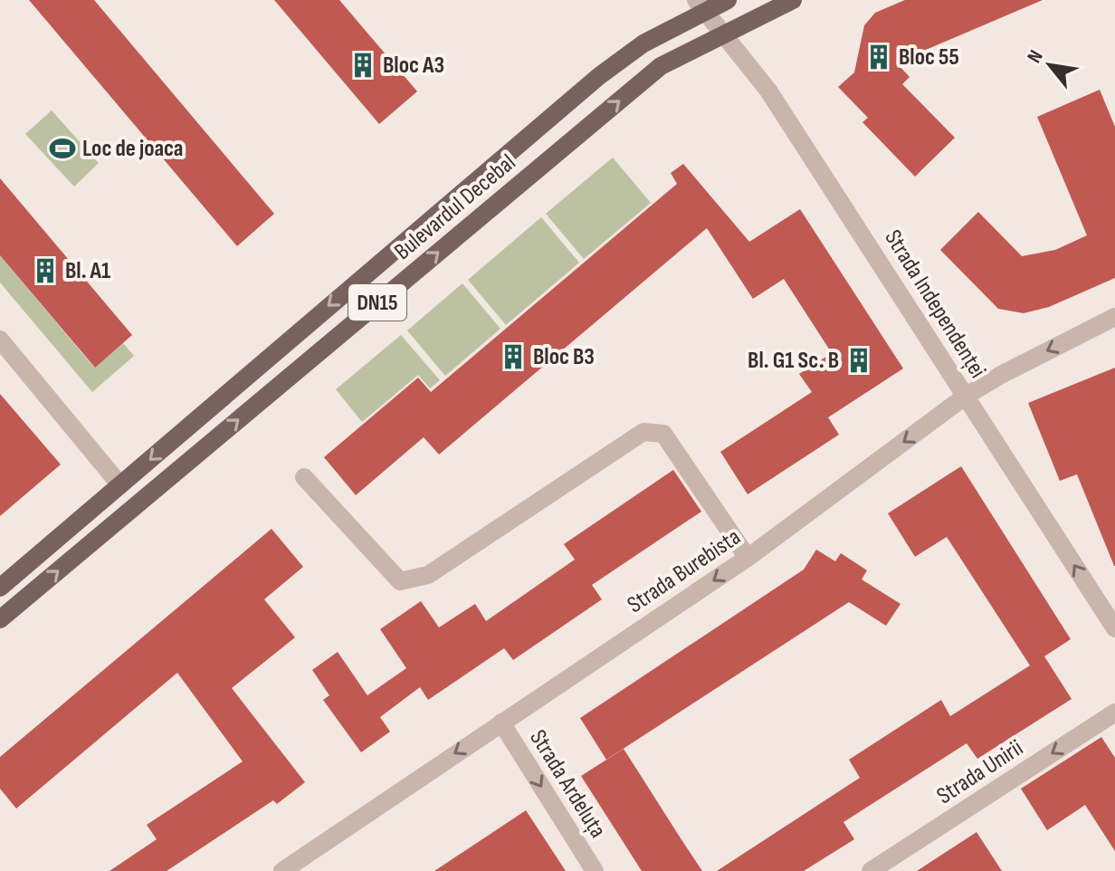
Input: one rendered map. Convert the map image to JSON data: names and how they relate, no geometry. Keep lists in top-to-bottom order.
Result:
{
  "streets": {
    "main road": ["Bulevardul Decebal", "DN15"],
    "street": [
      "Strada Independenței",
      "Strada Burebista",
      "Strada Unirii",
      "Strada Ardeluța"
    ]
  },
  "crossings": [
    ["Bulevardul Decebal", "Strada Independenței"],
    ["Strada Independenței", "Strada Burebista"],
    ["Strada Burebista", "Strada Ardeluța"]
  ],
  "one_way": [
    "Strada Independenței",
    "Strada Burebista",
    "Strada Unirii",
    "Strada Ardeluța"
  ],
  "places": {
    "building": [
      "Bloc 55",
      "Bloc A3",
      "Bl. A1",
      "Bloc B3",
      "Bl. G1 Sc. B"
    ],
    "sports": ["Loc de joaca"]
  },
  "north": "top left"
}
